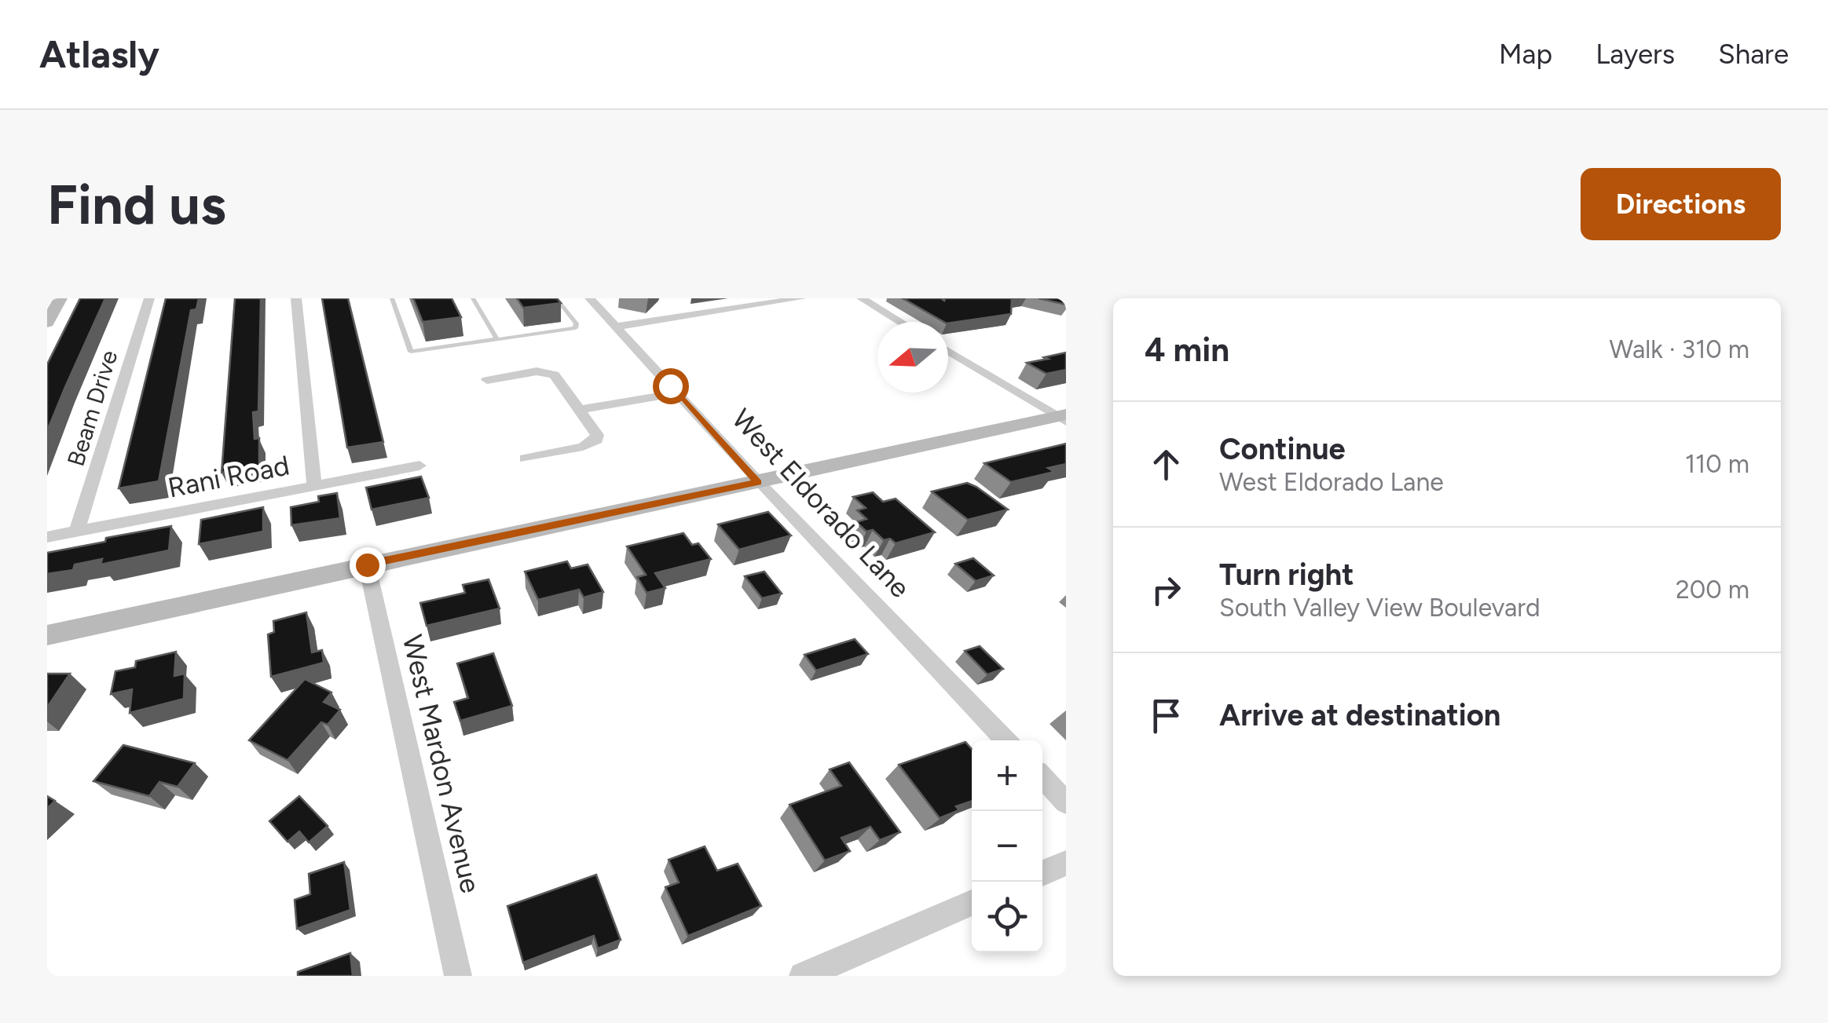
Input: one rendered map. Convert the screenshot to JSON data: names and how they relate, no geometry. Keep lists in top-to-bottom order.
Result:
{
  "streets": {
    "street": [
      "Beam Drive",
      "Rani Road",
      "West Eldorado Lane",
      "West Mardon Avenue"
    ]
  },
  "crossings": [
    ["Beam Drive", "Rani Road"]
  ],
  "north": "left",
  "page": {
    "header": "Atlasly",
    "nav": ["Map", "Layers", "Share"],
    "buttons": "Directions",
    "title": "Find us",
    "heading": ["4 min", "Walk · 310 m"],
    "list": [
      ["Continue", "West Eldorado Lane", "110 m"],
      ["Turn right", "South Valley View Boulevard", "200 m"],
      "Arrive at destination"
    ],
    "map_buttons": ["+", "−"]
  }
}
